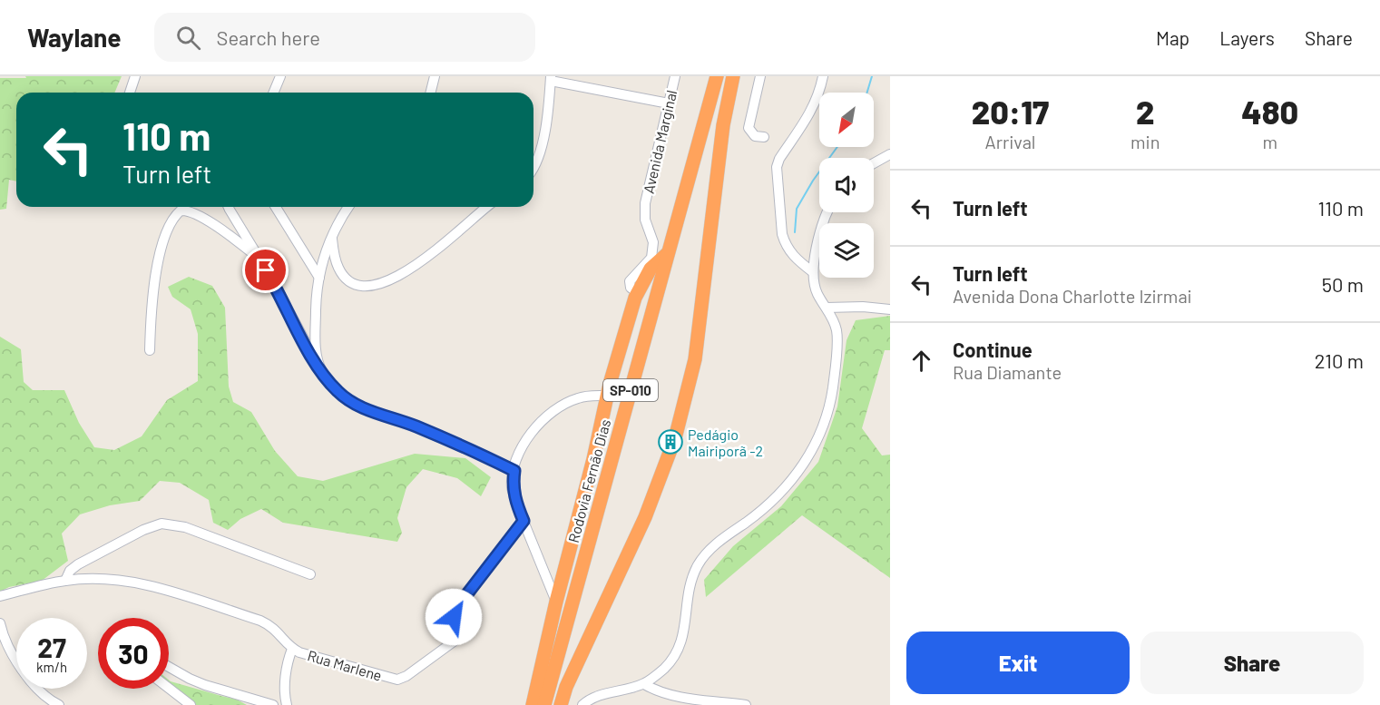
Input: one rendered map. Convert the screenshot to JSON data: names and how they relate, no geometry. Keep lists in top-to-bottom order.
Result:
{
  "streets": {
    "highway": ["SP-010", "Rodovia Fernão Dias"],
    "street": ["Avenida Marginal", "Rua Marlene"]
  },
  "places": {
    "building": ["Pedágio Mairiporã -2"]
  },
  "north": "bottom left",
  "page": {
    "header": "Waylane",
    "search": "Search here",
    "nav": ["Map", "Layers", "Share"],
    "eta": [
      "20:17",
      "Arrival",
      "2",
      "min",
      "480",
      "m"
    ],
    "turn": ["110 m", "Turn left"],
    "list": [
      {
        "name": "Turn left",
        "value": "110 m"
      },
      {
        "name": "Turn left",
        "note": "Avenida Dona Charlotte Izirmai",
        "value": "50 m"
      },
      {
        "name": "Continue",
        "note": "Rua Diamante",
        "value": "210 m"
      }
    ],
    "speed": "27 km/h",
    "limit": "30",
    "buttons": ["Exit", "Share"]
  }
}
